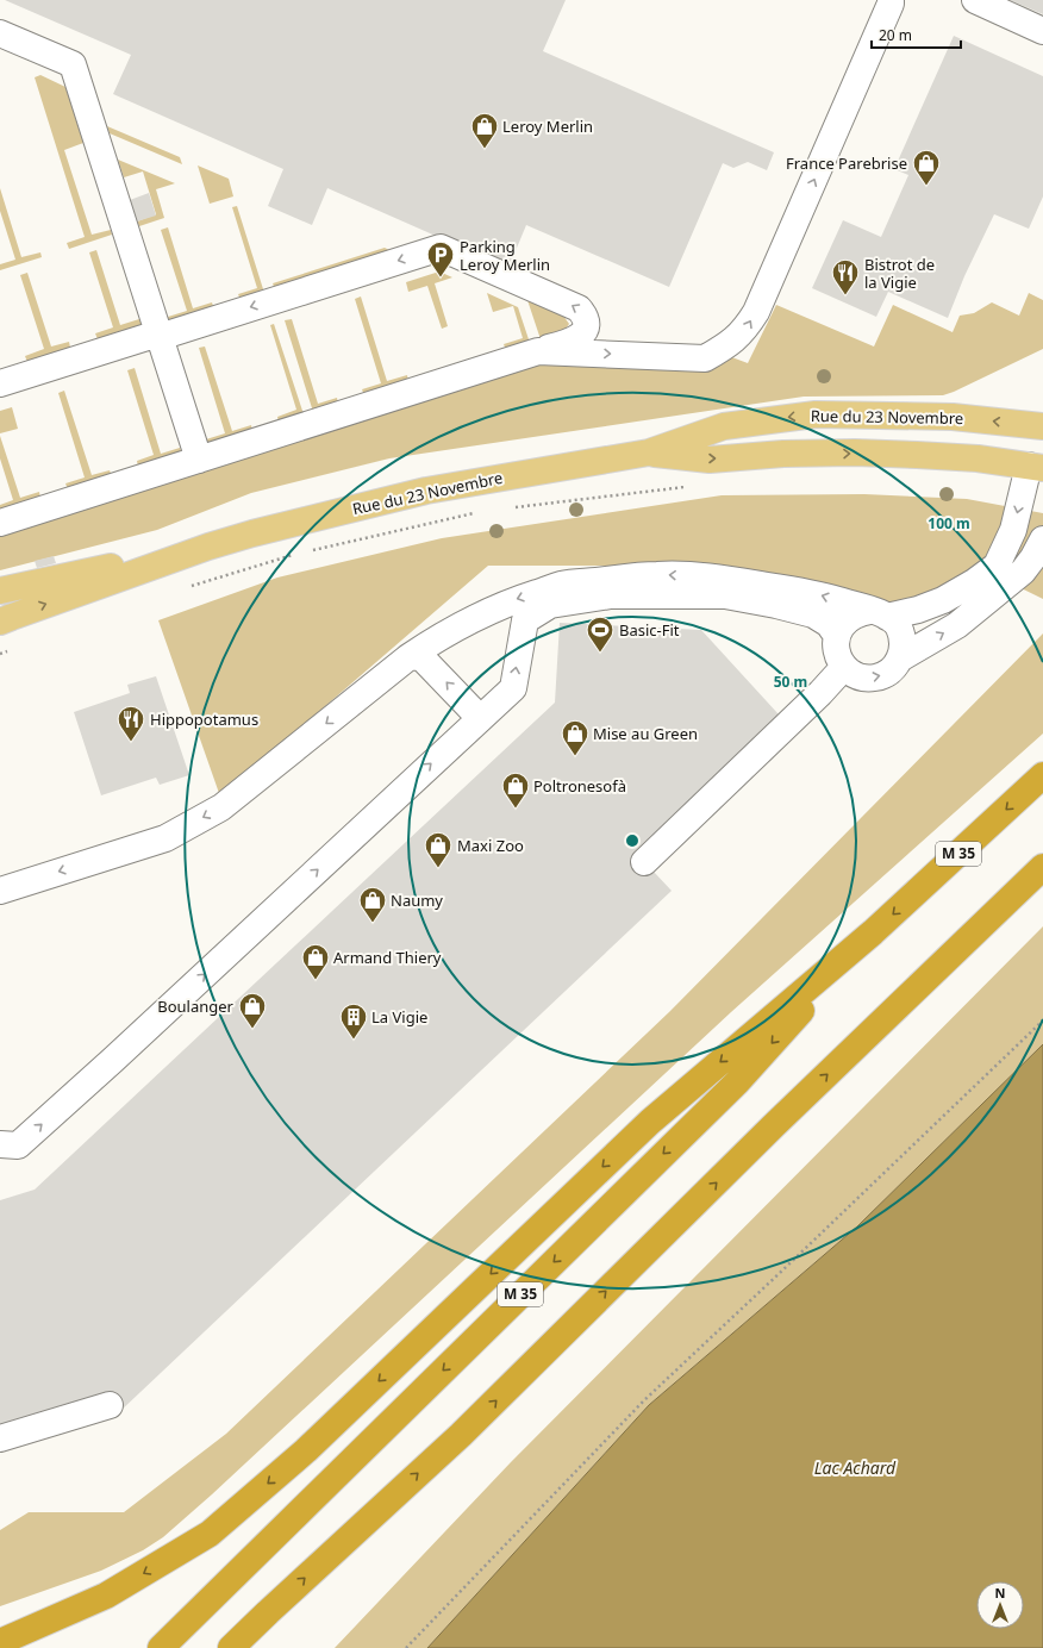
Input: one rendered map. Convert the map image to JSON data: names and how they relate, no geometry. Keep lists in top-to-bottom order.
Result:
{
  "streets": {
    "highway": ["M 35"],
    "main road": ["Rue du 23 Novembre"]
  },
  "water": ["Lac Achard"],
  "places": {
    "shop": [
      "Leroy Merlin",
      "France Parebrise",
      "Mise au Green",
      "Poltronesofà",
      "Maxi Zoo",
      "Naumy",
      "Armand Thiery",
      "Boulanger"
    ],
    "parking": ["Parking Leroy Merlin"],
    "restaurant": ["Bistrot de la Vigie", "Hippopotamus"],
    "sports": ["Basic-Fit"],
    "building": ["La Vigie"]
  },
  "scale_bar": "20 m",
  "north": "top",
  "rings": ["100 m", "50 m"]
}
